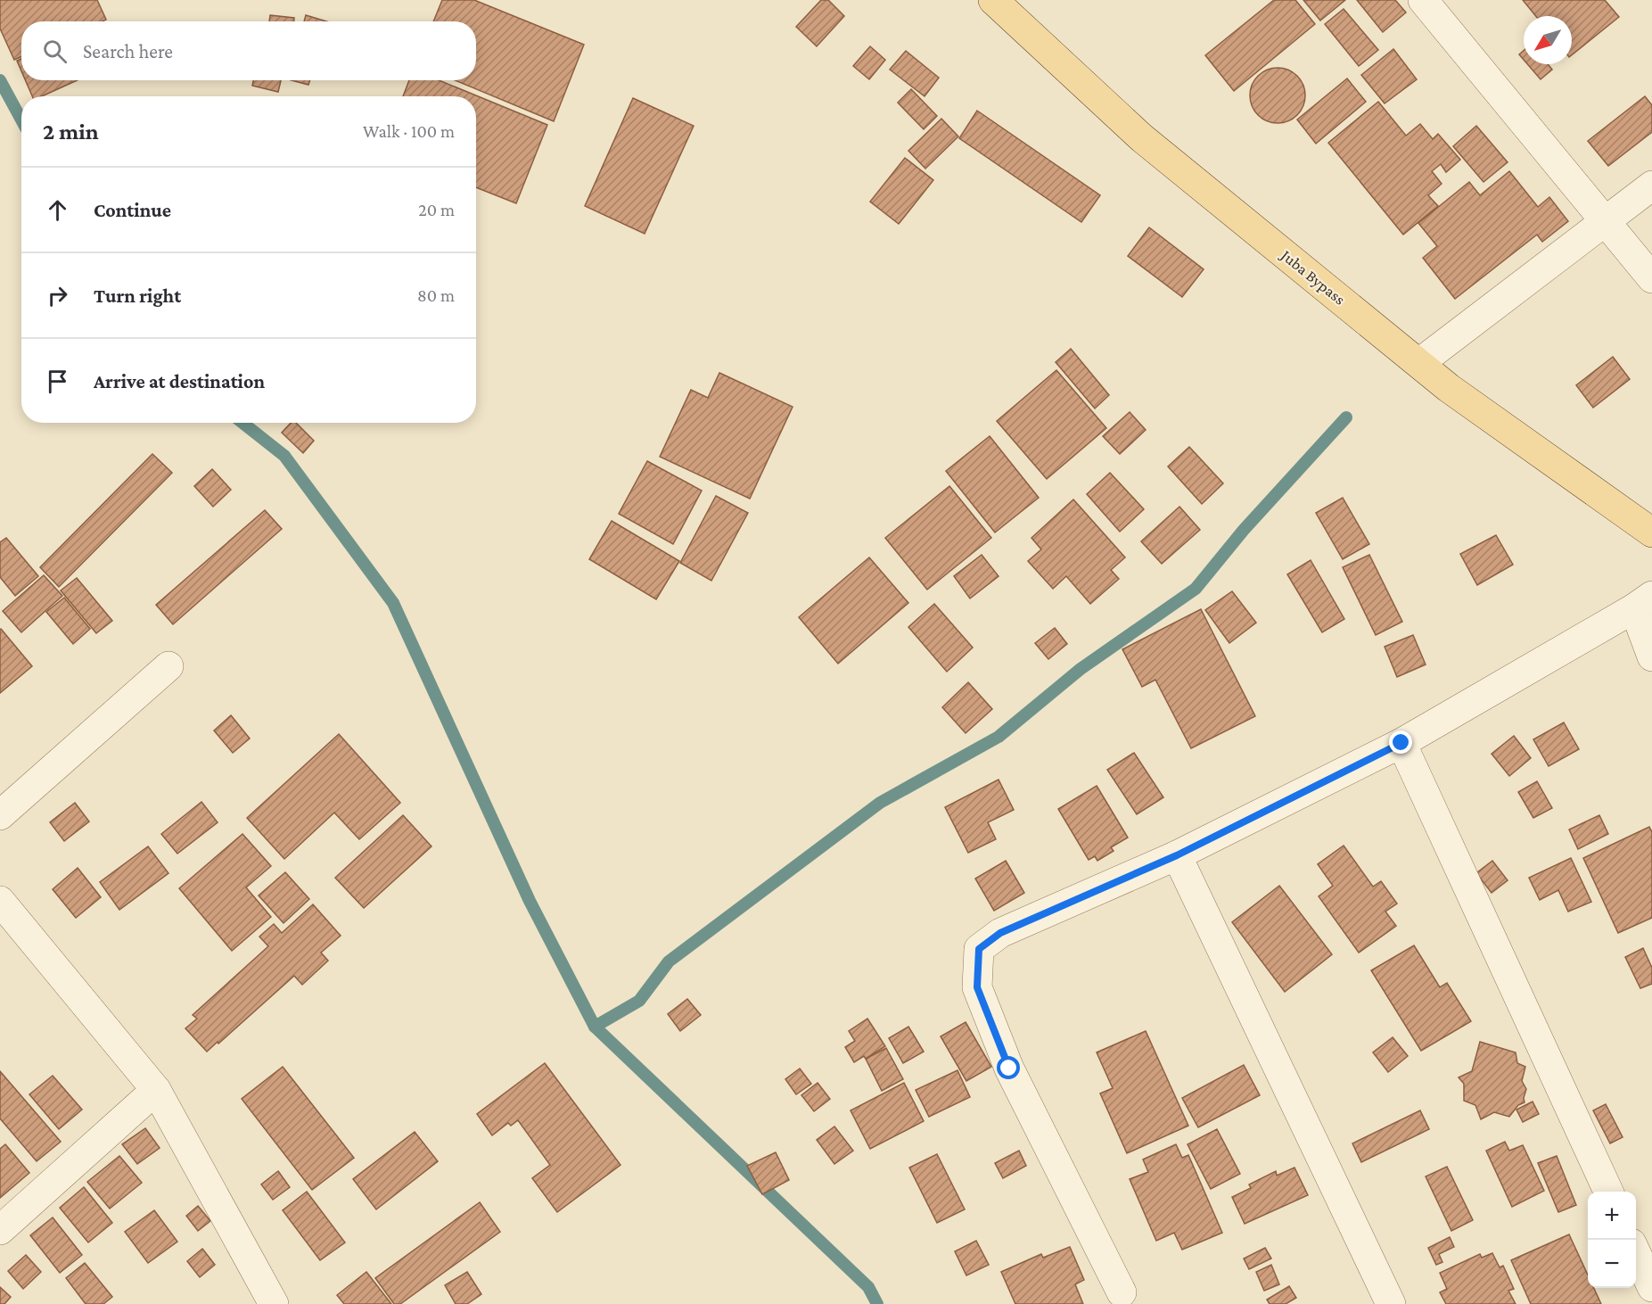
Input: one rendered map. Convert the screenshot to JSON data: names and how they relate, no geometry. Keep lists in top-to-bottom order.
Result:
{
  "streets": {
    "main road": ["Juba Bypass"]
  },
  "north": "bottom left",
  "page": {
    "search": "Search here",
    "heading": ["2 min", "Walk · 100 m"],
    "list": [
      ["Continue", "20 m"],
      ["Turn right", "80 m"],
      "Arrive at destination"
    ],
    "map_buttons": ["+", "−"]
  }
}
